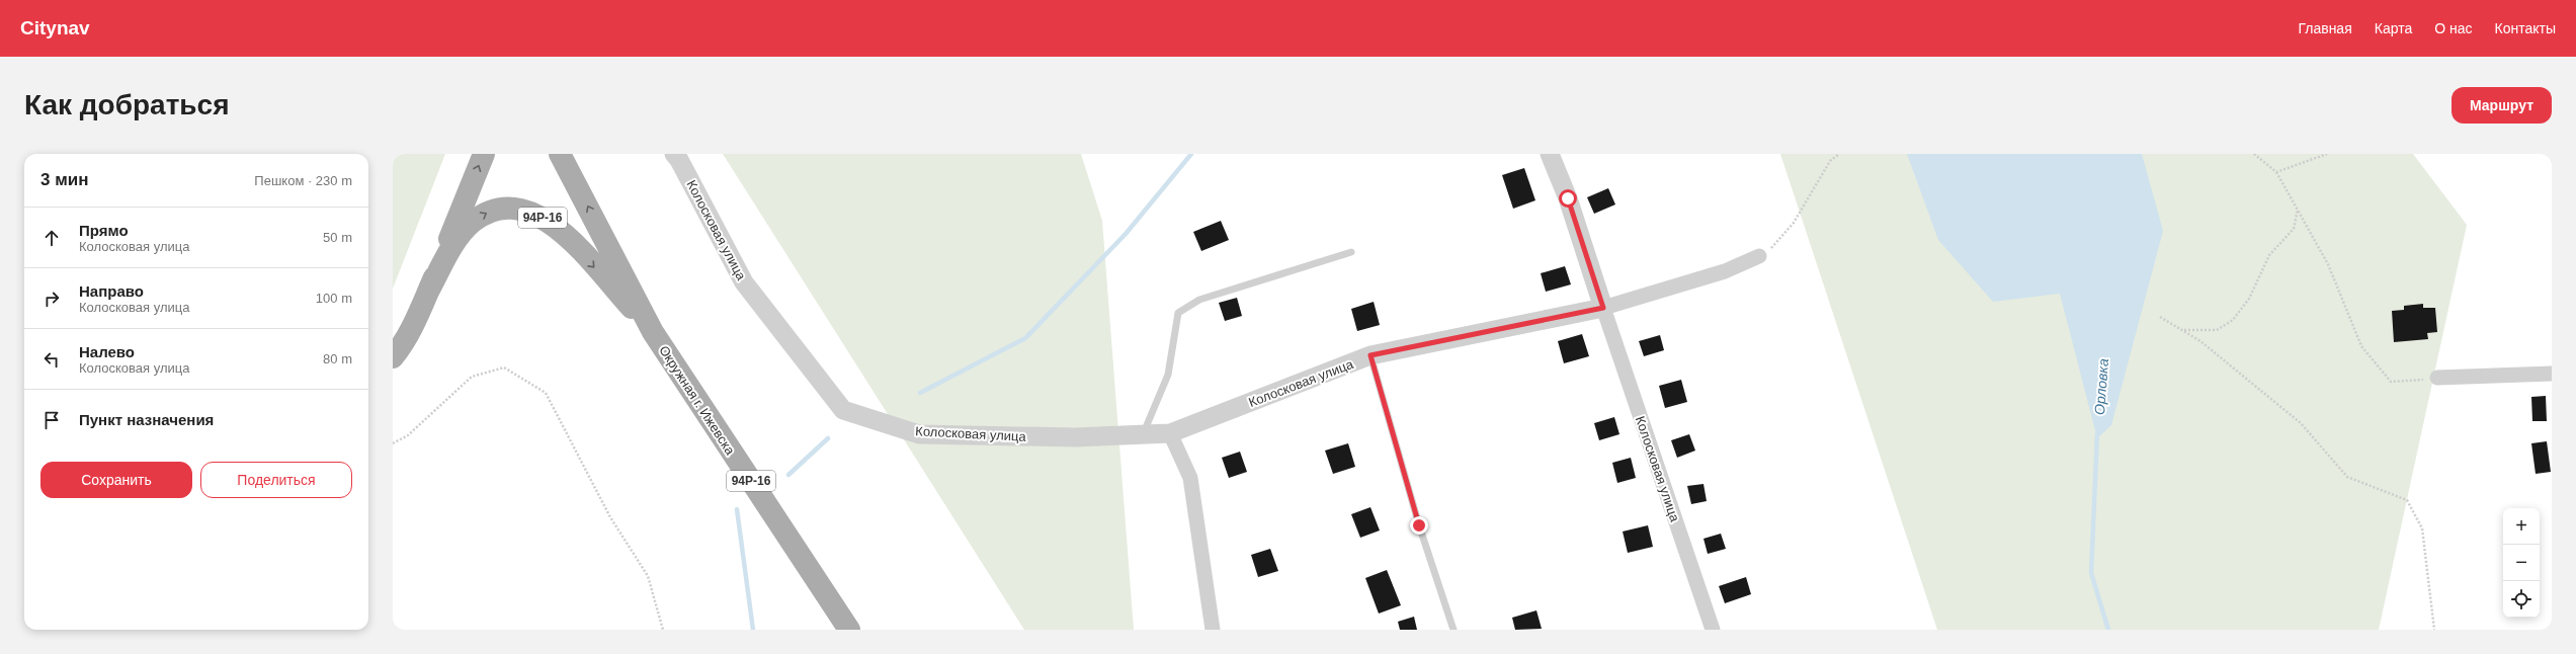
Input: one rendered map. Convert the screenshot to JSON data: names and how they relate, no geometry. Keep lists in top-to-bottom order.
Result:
{
  "streets": {
    "main road": ["94Р-16", "Окружная г. Ижевска"],
    "street": ["Колосковая улица"]
  },
  "crossings": [
    ["94Р-16", "Окружная г. Ижевска"]
  ],
  "water": ["Орловка"],
  "page": {
    "header": "Citynav",
    "nav": [
      "Главная",
      "Карта",
      "О нас",
      "Контакты"
    ],
    "buttons": [
      "Маршрут",
      ["Сохранить", "Поделиться"]
    ],
    "title": "Как добраться",
    "heading": ["3 мин", "Пешком · 230 m"],
    "list": [
      ["Прямо", "Колосковая улица", "50 m"],
      ["Направо", "Колосковая улица", "100 m"],
      ["Налево", "Колосковая улица", "80 m"],
      "Пункт назначения"
    ],
    "map_buttons": ["+", "−"]
  }
}
